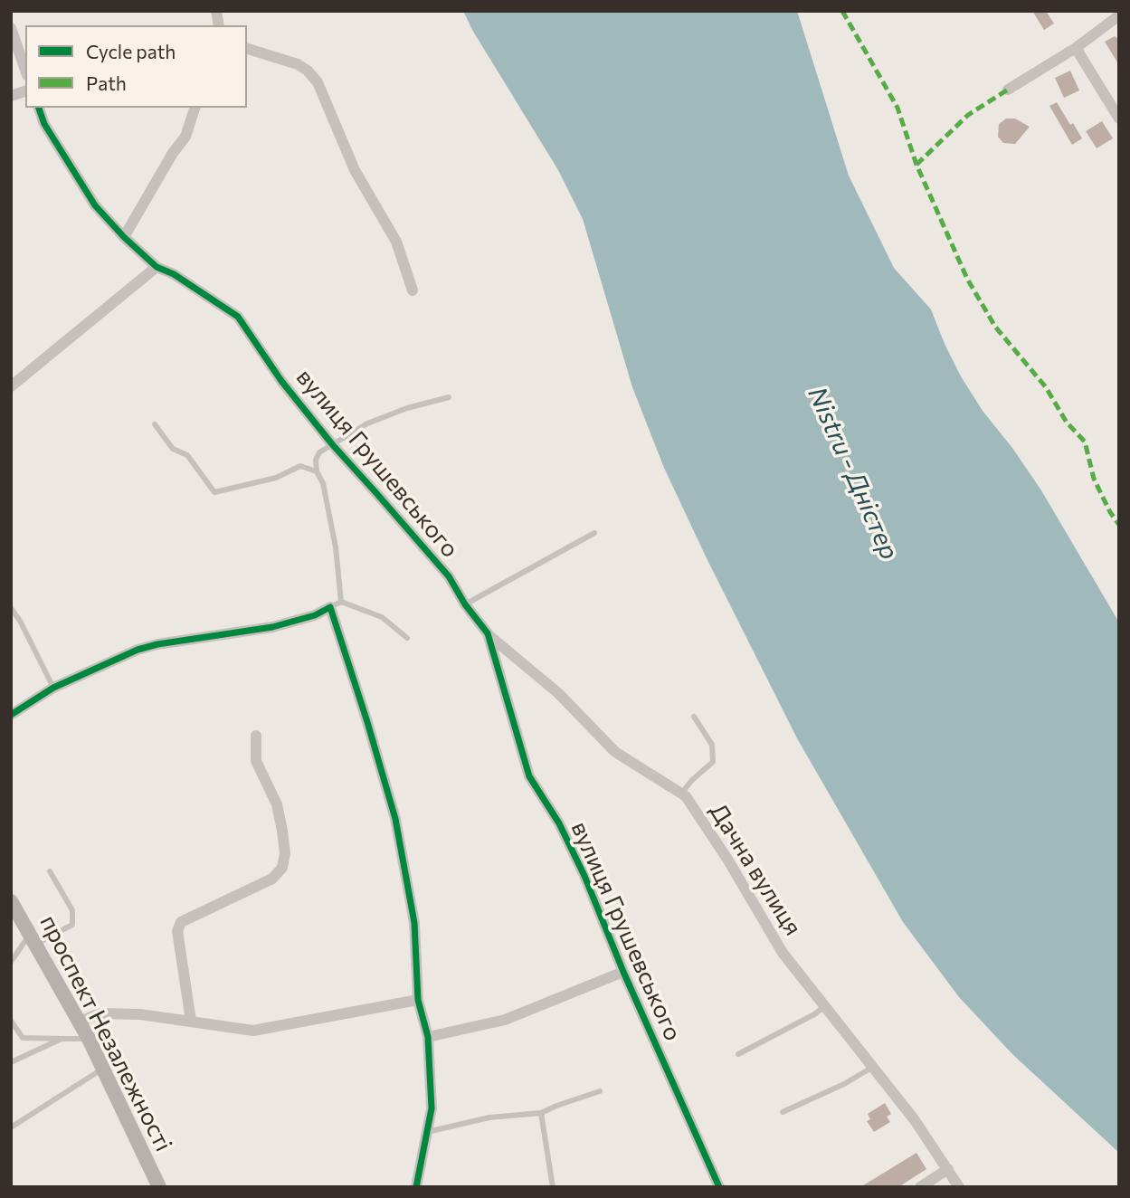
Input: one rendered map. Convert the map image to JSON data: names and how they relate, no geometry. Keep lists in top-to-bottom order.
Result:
{
  "streets": {
    "main road": ["проспект Незалежності"],
    "street": ["вулиця Грушевського", "Дачна вулиця"]
  },
  "crossings": [
    ["вулиця Грушевського", "Дачна вулиця"]
  ],
  "water": ["Nistru - Дністер"],
  "legend": ["Cycle path", "Path"]
}
